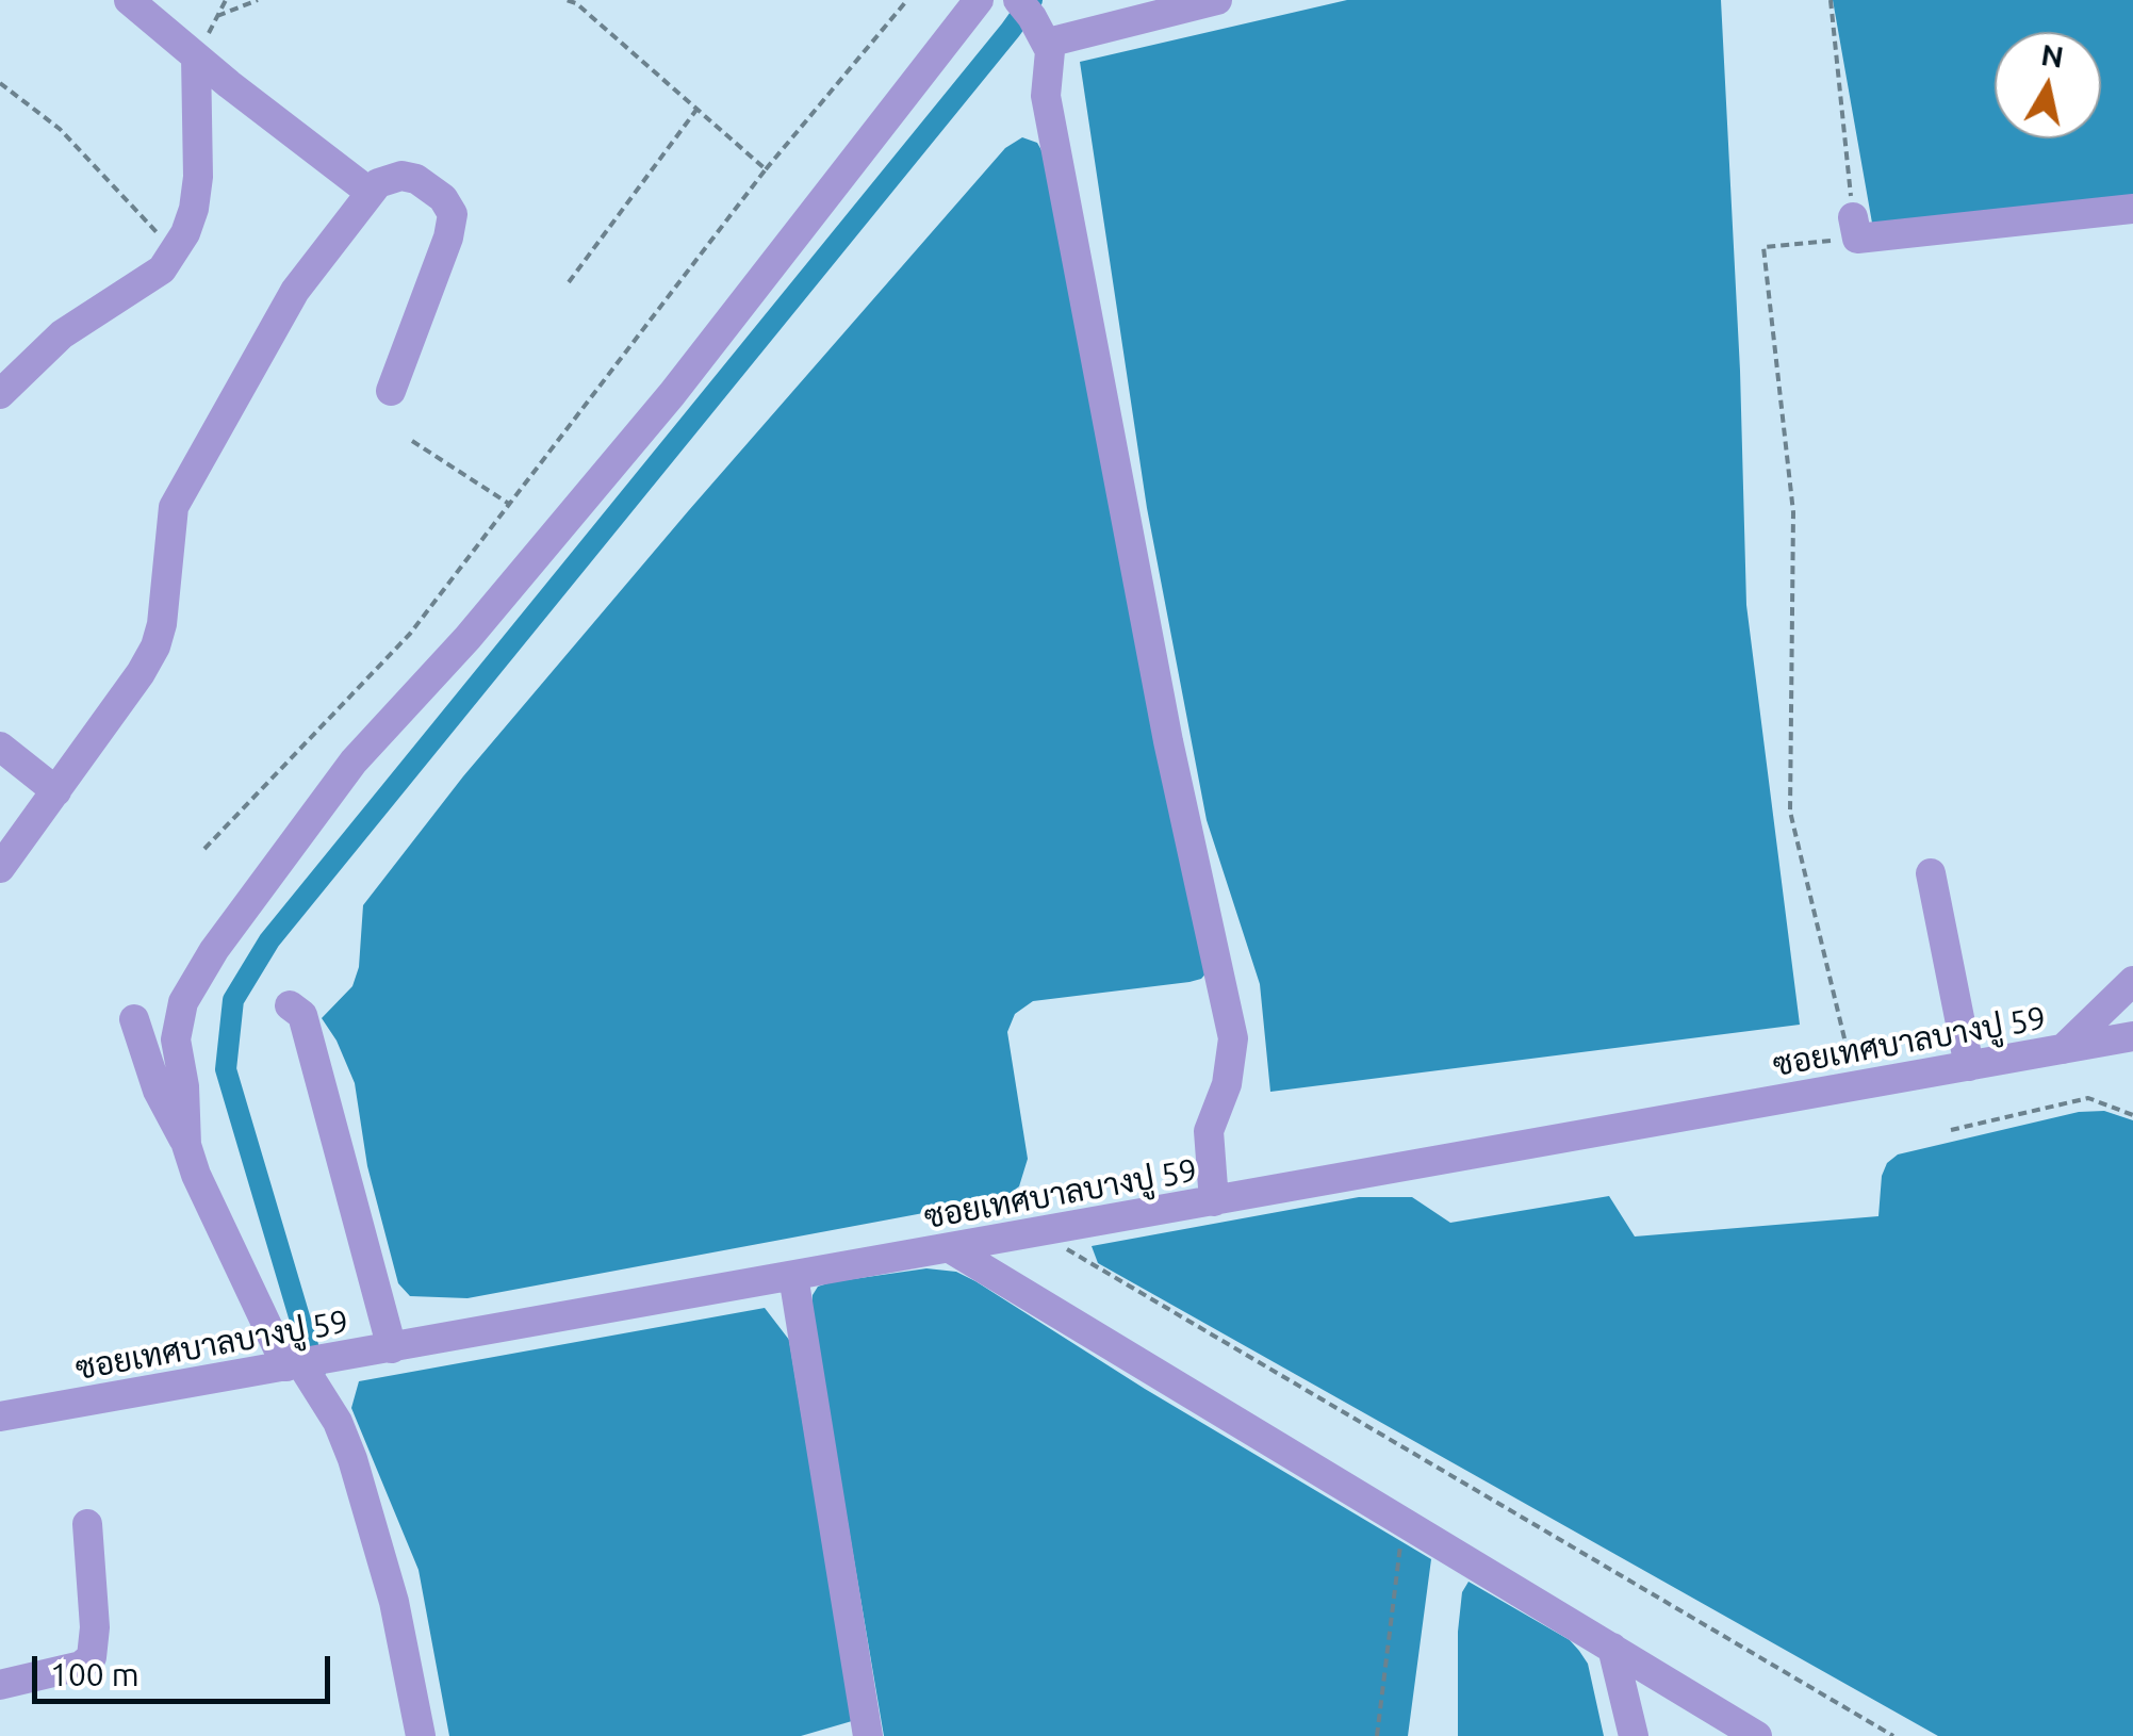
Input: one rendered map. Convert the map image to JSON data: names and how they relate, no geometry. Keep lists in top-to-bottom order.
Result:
{
  "streets": {
    "street": ["ซอยเทศบาลบางปู 59"]
  },
  "scale_bar": "100 m",
  "north": "top"
}
